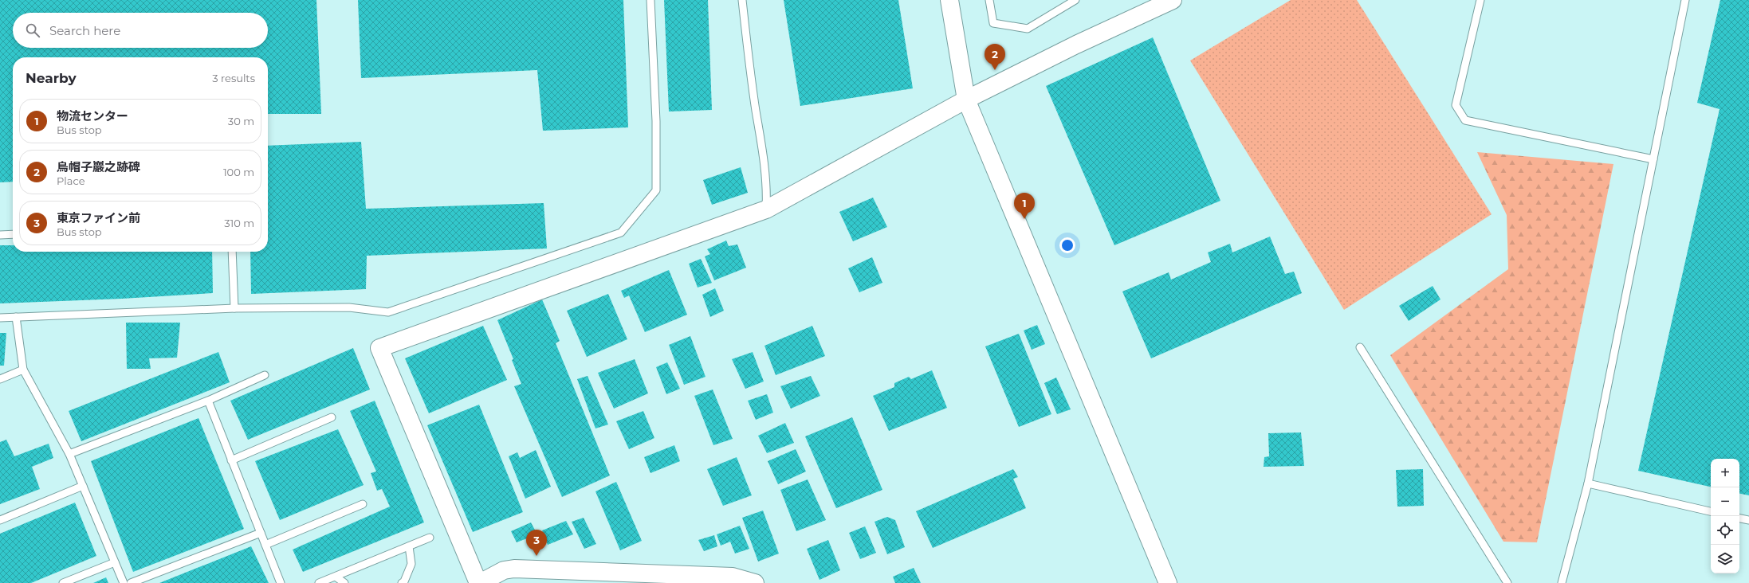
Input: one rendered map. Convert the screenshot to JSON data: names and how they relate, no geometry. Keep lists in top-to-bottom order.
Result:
{
  "page": {
    "search": "Search here",
    "pins": ["2", "1", "3"],
    "heading": ["Nearby", "3 results"],
    "list": [
      {
        "mark": "1",
        "name": "物流センター",
        "note": "Bus stop",
        "value": "30 m"
      },
      {
        "mark": "2",
        "name": "烏帽子巖之跡碑",
        "note": "Place",
        "value": "100 m"
      },
      {
        "mark": "3",
        "name": "東京ファイン前",
        "note": "Bus stop",
        "value": "310 m"
      }
    ],
    "map_buttons": ["+", "−"]
  }
}
